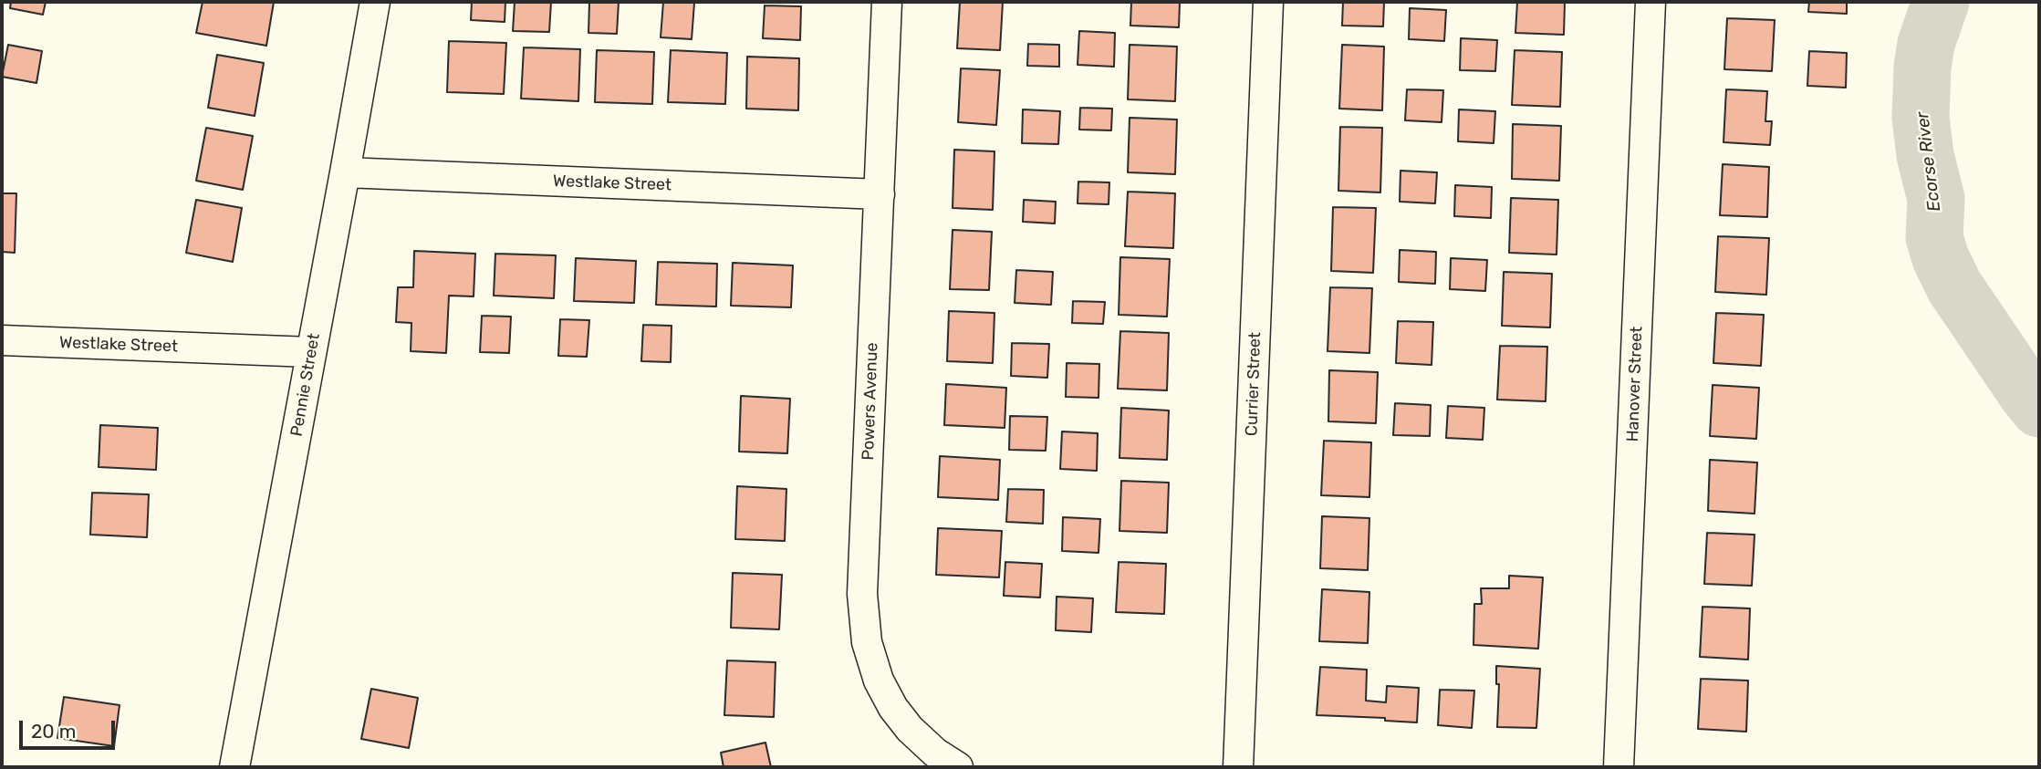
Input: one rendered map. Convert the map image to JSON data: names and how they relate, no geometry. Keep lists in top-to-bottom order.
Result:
{
  "streets": {
    "street": [
      "Westlake Street",
      "Currier Street",
      "Hanover Street",
      "Pennie Street",
      "Powers Avenue"
    ]
  },
  "crossings": [
    ["Westlake Street", "Pennie Street"],
    ["Westlake Street", "Powers Avenue"]
  ],
  "water": ["Ecorse River"],
  "scale_bar": "20 m"
}
